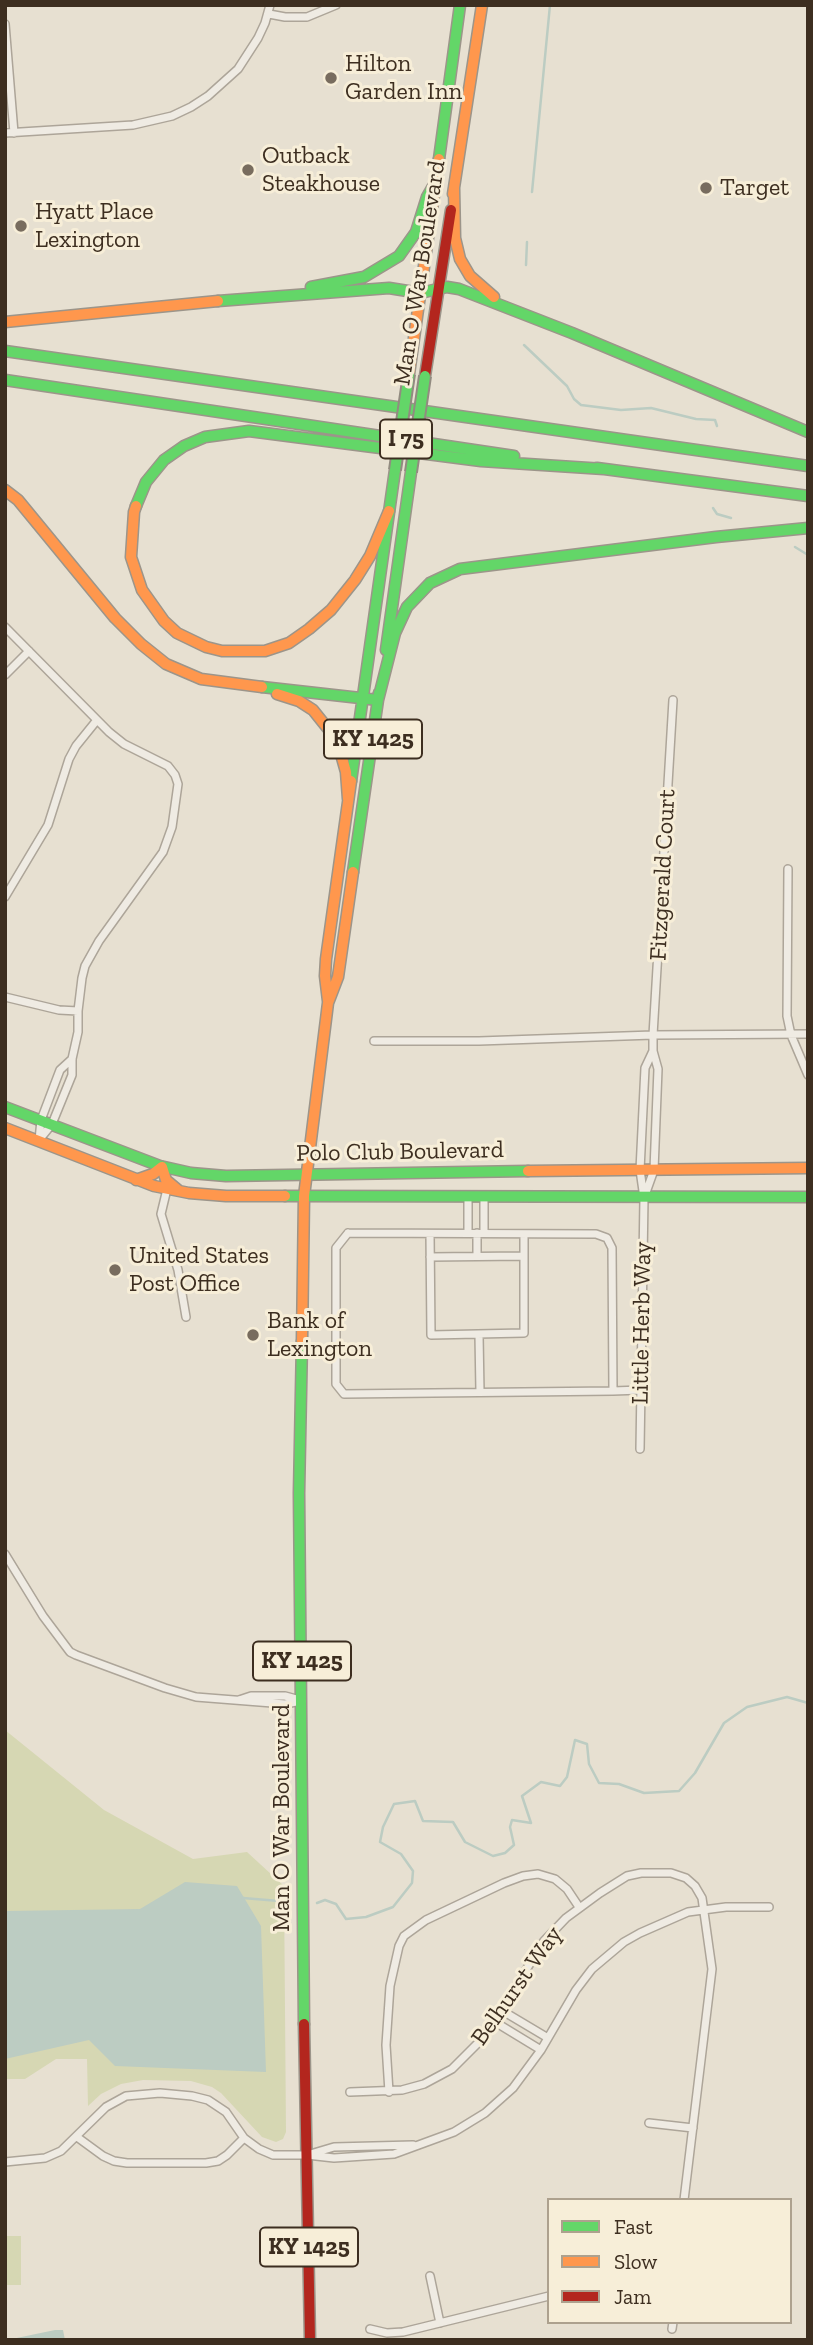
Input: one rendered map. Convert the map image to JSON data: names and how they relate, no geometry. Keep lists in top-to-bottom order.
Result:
{
  "streets": {
    "main road": [
      "Man O War Boulevard",
      "I 75",
      "KY 1425",
      "Polo Club Boulevard"
    ],
    "street": ["Fitzgerald Court", "Little Herb Way", "Belhurst Way"]
  },
  "crossings": [
    ["Man O War Boulevard", "Polo Club Boulevard"],
    ["Fitzgerald Court", "Polo Club Boulevard"],
    ["Fitzgerald Court", "Little Herb Way"],
    ["Polo Club Boulevard", "Little Herb Way"]
  ],
  "places": [
    "Hilton Garden Inn",
    "Outback Steakhouse",
    "Target",
    "Hyatt Place Lexington",
    "United States Post Office",
    "Bank of Lexington"
  ],
  "legend": ["Fast", "Slow", "Jam"]
}
